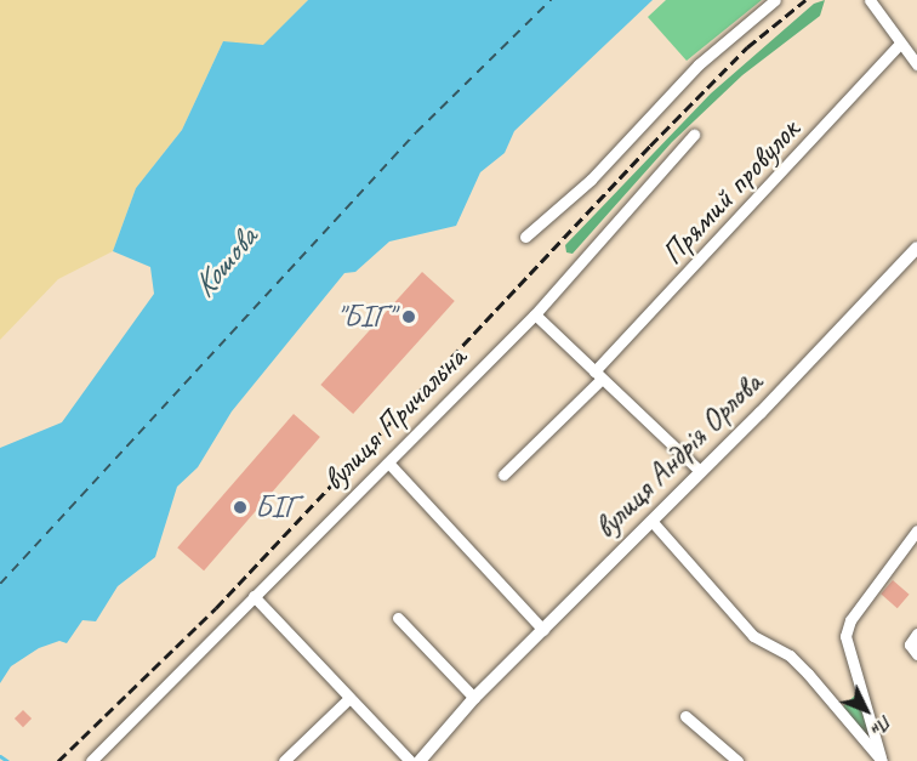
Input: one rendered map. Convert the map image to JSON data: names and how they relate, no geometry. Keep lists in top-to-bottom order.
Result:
{
  "streets": {
    "street": ["Прямий провулок", "вулиця Причальна", "вулиця Андрія Орлова"]
  },
  "water": ["Кошова"],
  "places": ["\"БІГ\"", "БІГ"],
  "north": "bottom right"
}
